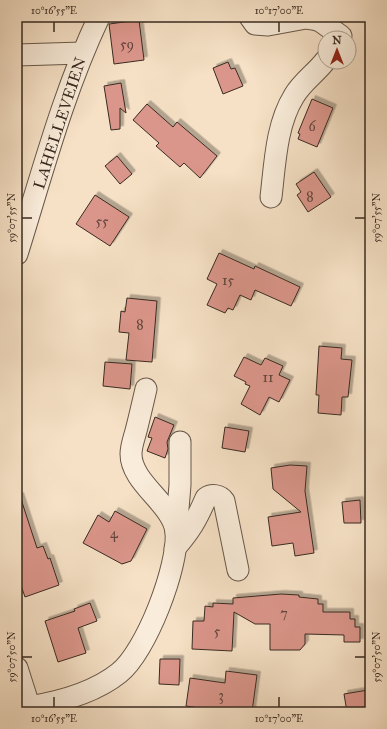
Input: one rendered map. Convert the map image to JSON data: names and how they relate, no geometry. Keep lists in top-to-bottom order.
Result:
{
  "streets": {
    "street": ["LAHELLEVEIEN"]
  },
  "house_numbers": [
    "59",
    "6",
    "8",
    "55",
    "15",
    "8",
    "11",
    "4",
    "7",
    "5",
    "3"
  ],
  "north": "top",
  "coordinates": [
    "10°16'55\"E",
    "10°17'00\"E",
    "59°07'55\"N",
    "59°07'50\"N"
  ]
}
